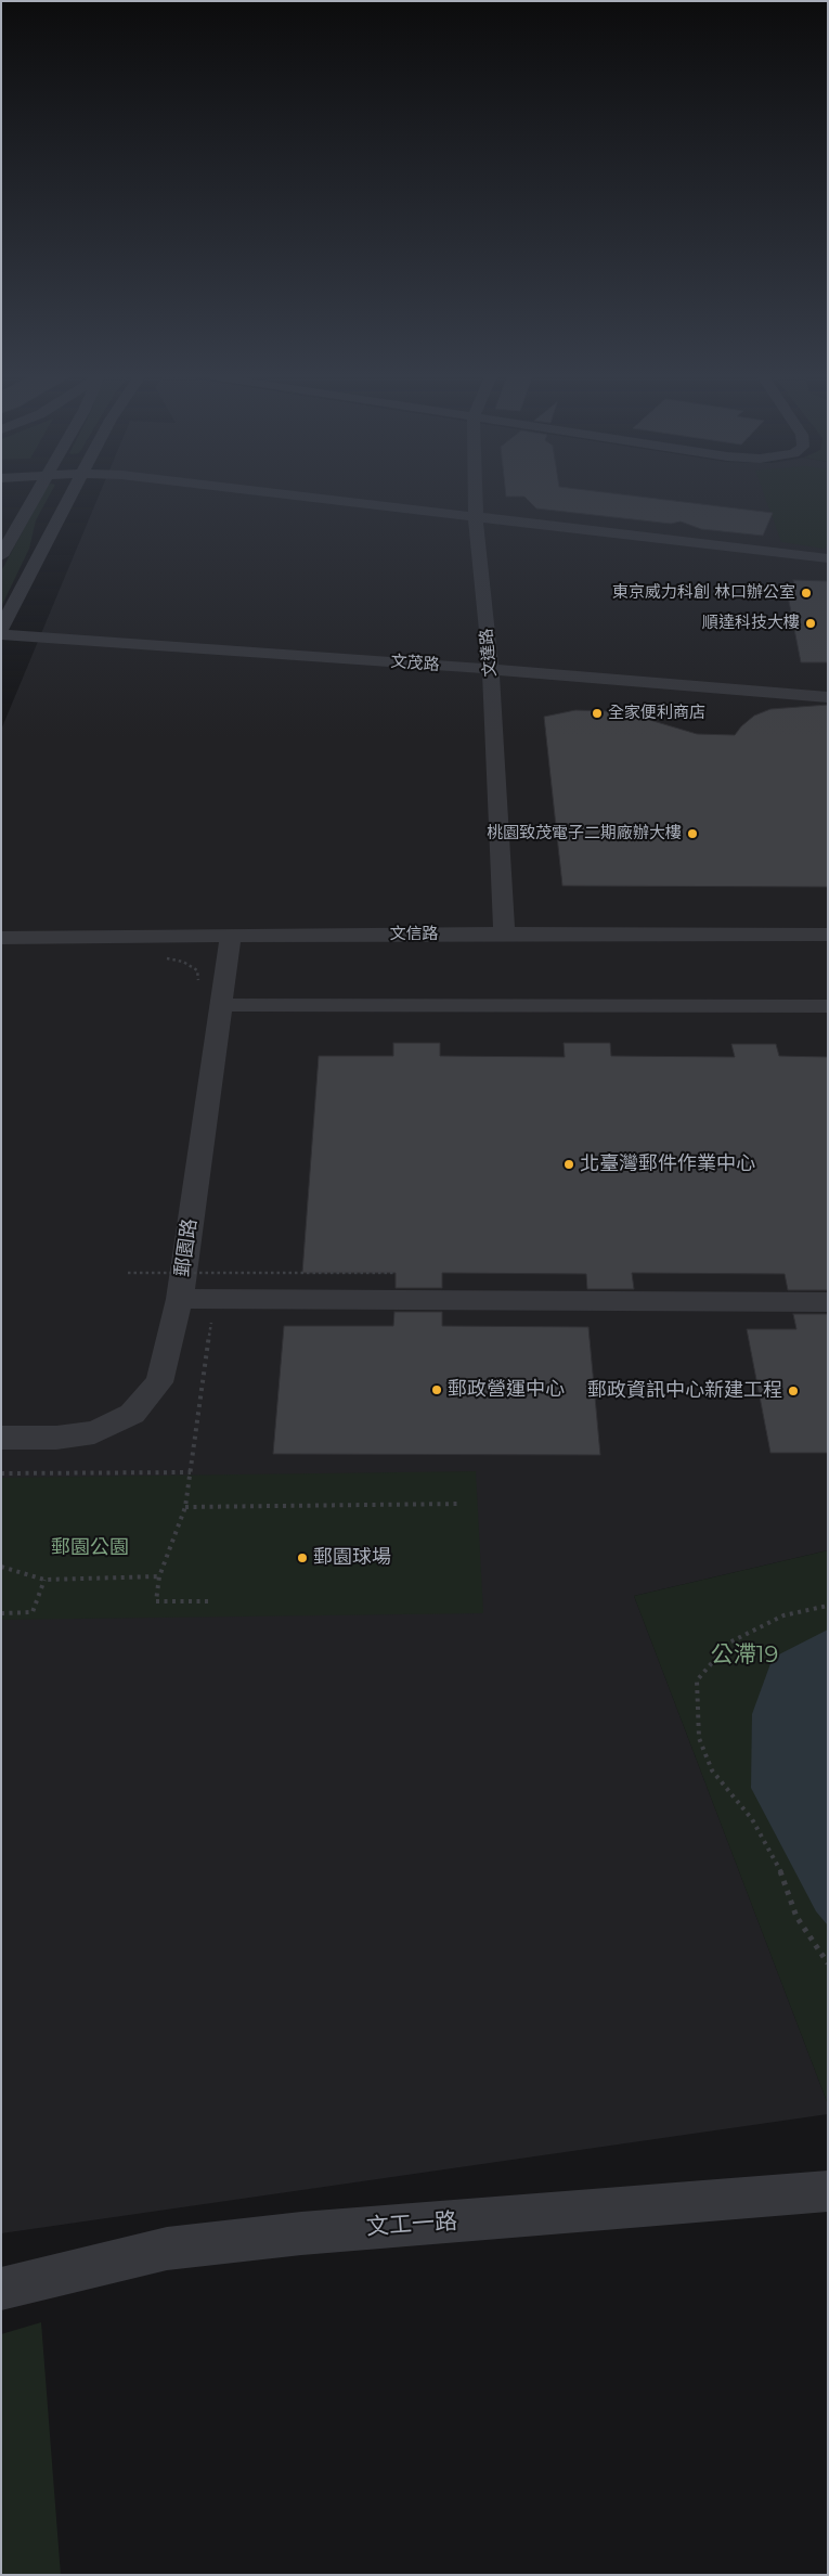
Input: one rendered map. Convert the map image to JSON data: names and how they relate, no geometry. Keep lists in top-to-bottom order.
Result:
{
  "streets": {
    "street": [
      "文達路",
      "文茂路",
      "文信路",
      "郵園路",
      "文工一路"
    ]
  },
  "crossings": [
    ["文達路", "文茂路"],
    ["文達路", "文信路"],
    ["文信路", "郵園路"]
  ],
  "parks": ["郵園公園", "公滯19"],
  "places": [
    "東京威力科創 林口辦公室",
    "順達科技大樓",
    "全家便利商店",
    "桃園致茂電子二期廠辦大樓",
    "北臺灣郵件作業中心",
    "郵政營運中心",
    "郵政資訊中心新建工程",
    "郵園球場"
  ]
}
